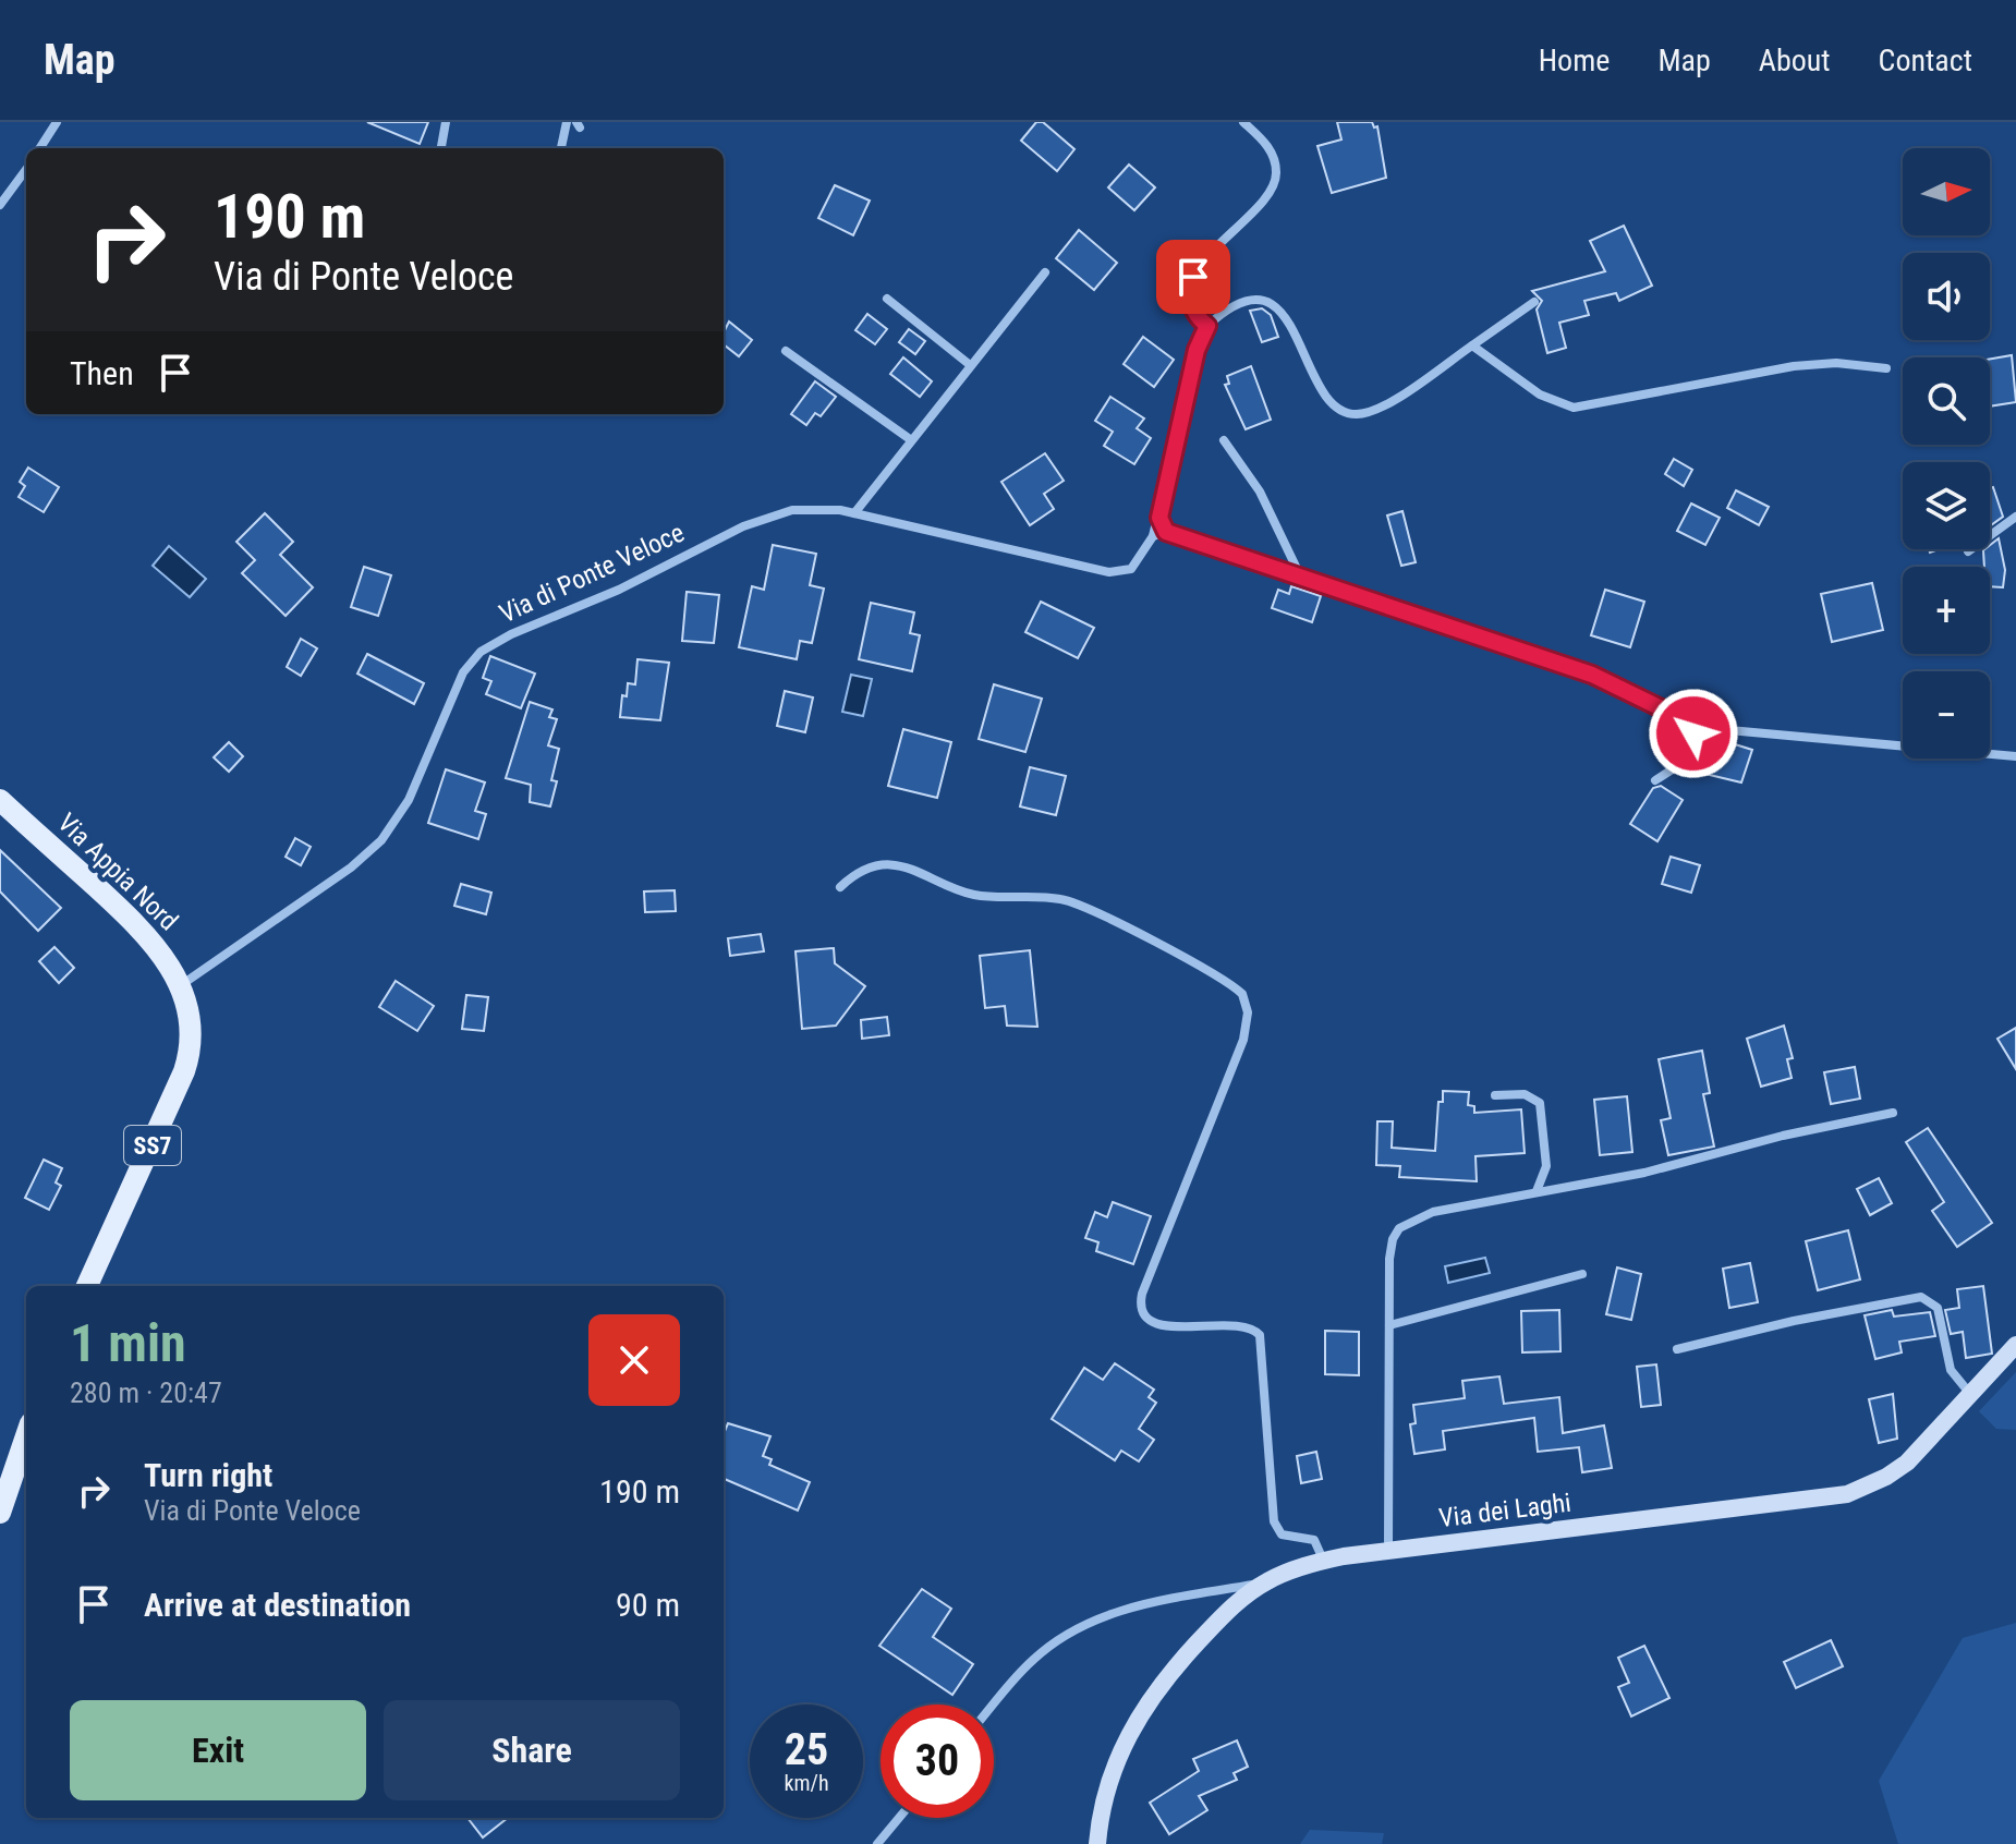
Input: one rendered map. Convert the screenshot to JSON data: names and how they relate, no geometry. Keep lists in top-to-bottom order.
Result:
{
  "streets": {
    "main road": ["Via Appia Nord", "SS7", "Via dei Laghi"],
    "street": ["Via di Ponte Veloce"]
  },
  "crossings": [
    ["Via di Ponte Veloce", "Via Appia Nord"],
    ["Via di Ponte Veloce", "SS7"],
    ["Via Appia Nord", "SS7"]
  ],
  "north": "right",
  "page": {
    "header": "Map",
    "nav": [
      "Home",
      "Map",
      "About",
      "Contact"
    ],
    "map_buttons": ["+", "−"],
    "turn": ["190 m", "Via di Ponte Veloce"],
    "then": "Then",
    "heading": ["1 min", "280 m · 20:47"],
    "list": [
      {
        "name": "Turn right",
        "note": "Via di Ponte Veloce",
        "value": "190 m"
      },
      {
        "name": "Arrive at destination",
        "value": "90 m"
      }
    ],
    "buttons": ["Exit", "Share"],
    "speed": "25 km/h",
    "limit": "30"
  }
}
